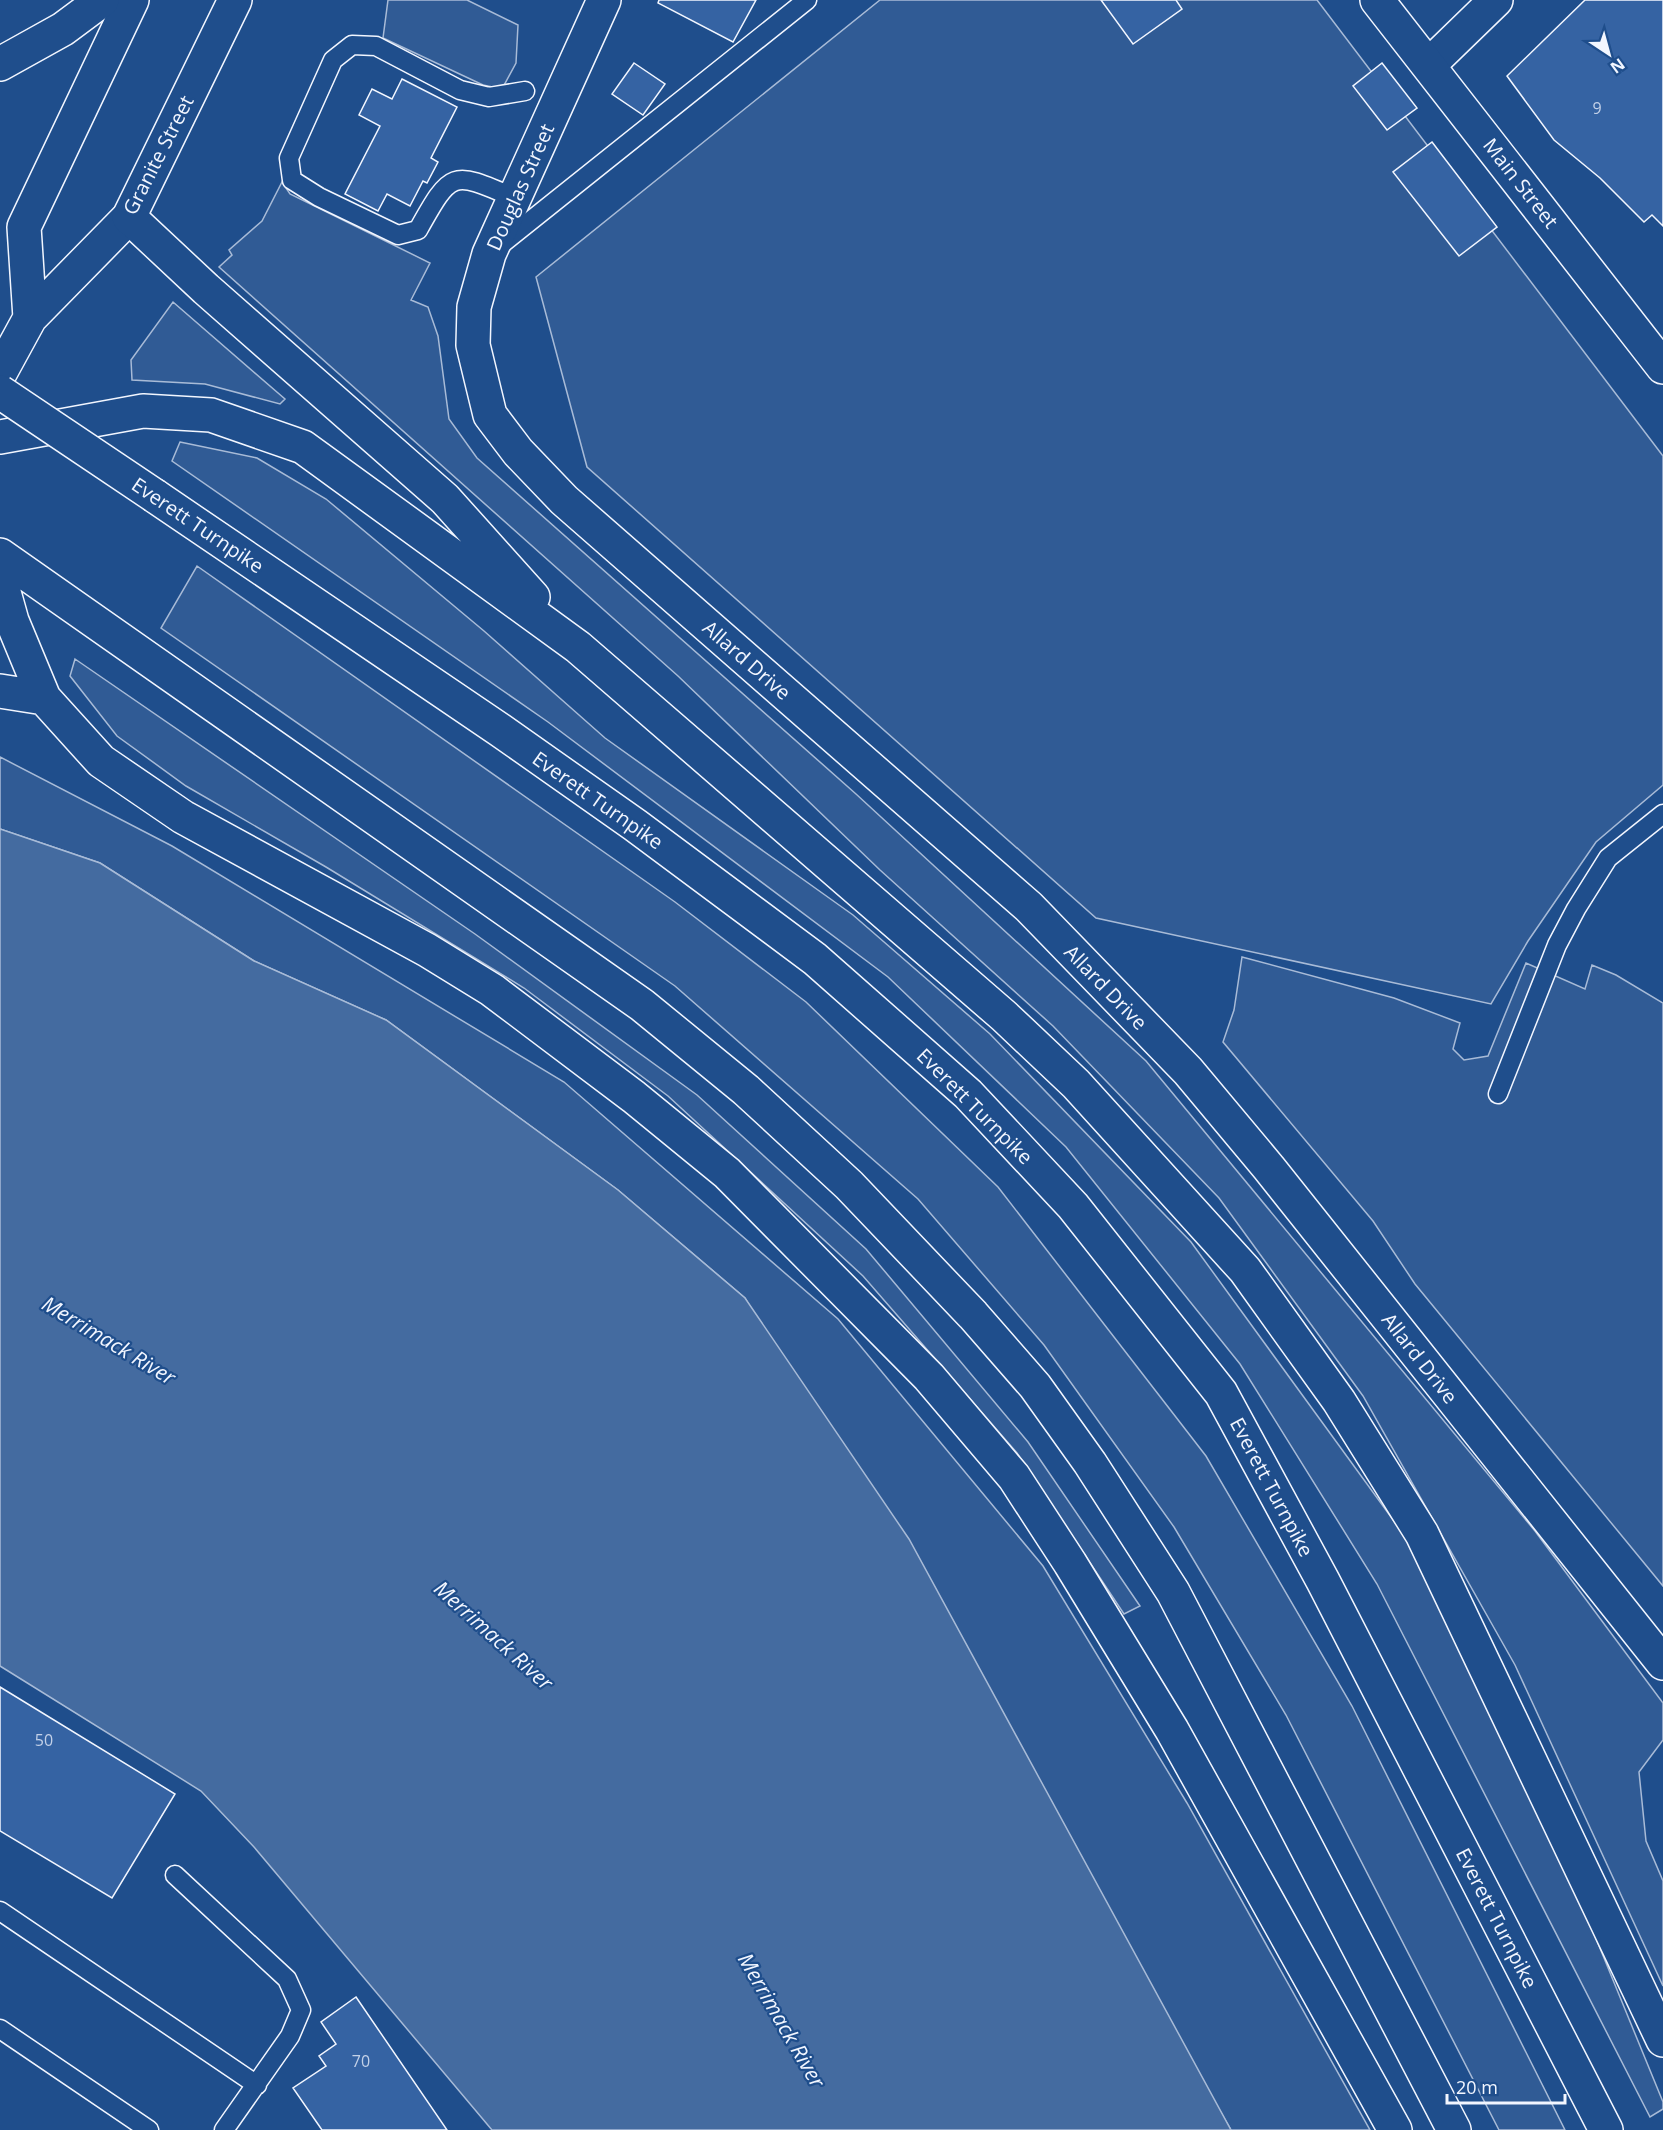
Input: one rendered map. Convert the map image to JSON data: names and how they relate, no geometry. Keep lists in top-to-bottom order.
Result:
{
  "streets": {
    "main road": [
      "Granite Street",
      "Main Street",
      "Douglas Street",
      "Everett Turnpike",
      "Allard Drive"
    ]
  },
  "crossings": [
    ["Douglas Street", "Allard Drive"]
  ],
  "water": ["Merrimack River"],
  "house_numbers": ["9", "50", "70"],
  "scale_bar": "20 m",
  "north": "bottom right"
}
